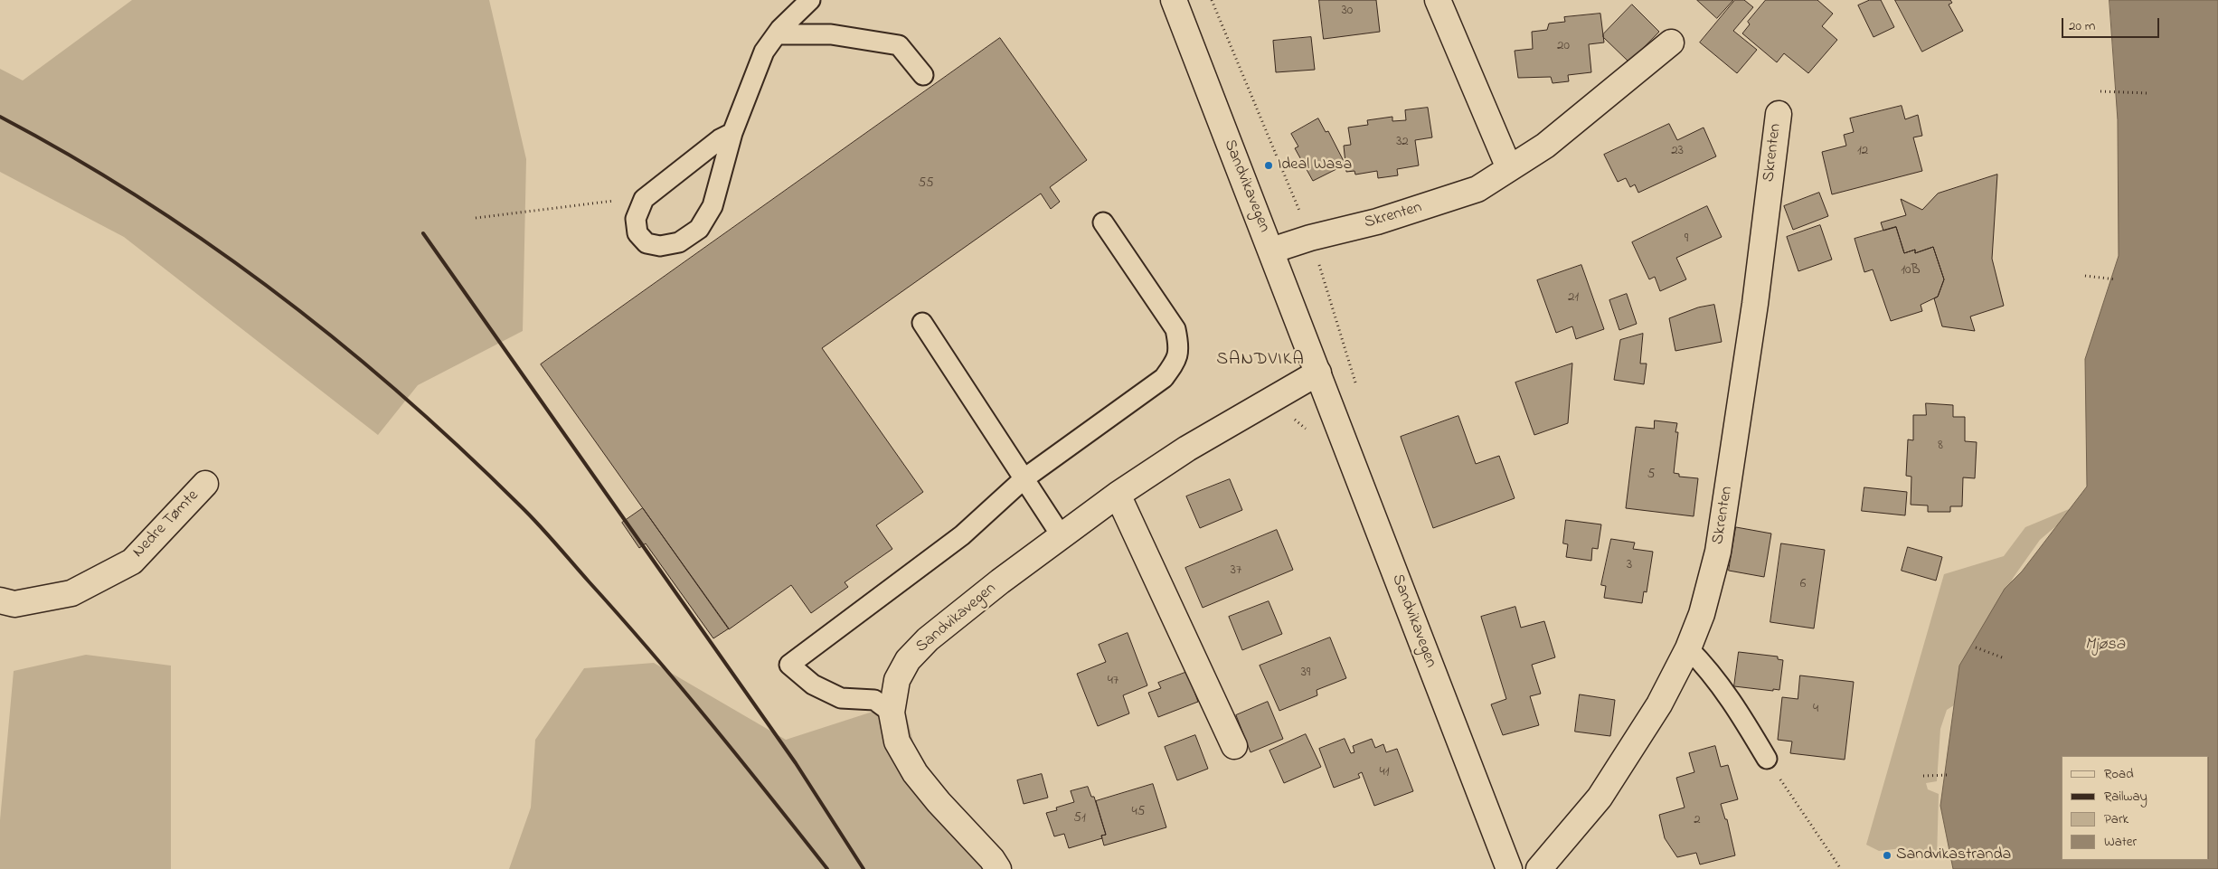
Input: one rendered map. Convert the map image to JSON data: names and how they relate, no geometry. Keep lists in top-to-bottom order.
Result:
{
  "streets": {
    "street": ["Skrenten", "Sandvikavegen", "Nedre Tømte"]
  },
  "crossings": [
    ["Skrenten", "Sandvikavegen"]
  ],
  "districts": ["SANDVIKA"],
  "water": ["Mjøsa"],
  "places": ["Ideal Wasa", "Sandvikastranda"],
  "house_numbers": [
    "30",
    "20",
    "32",
    "23",
    "12",
    "55",
    "9",
    "10B",
    "21",
    "8",
    "5",
    "3",
    "37",
    "6",
    "39",
    "47",
    "4",
    "41",
    "45",
    "51",
    "2"
  ],
  "legend": [
    "Road",
    "Railway",
    "Park",
    "Water"
  ],
  "scale_bar": "20 m"
}
